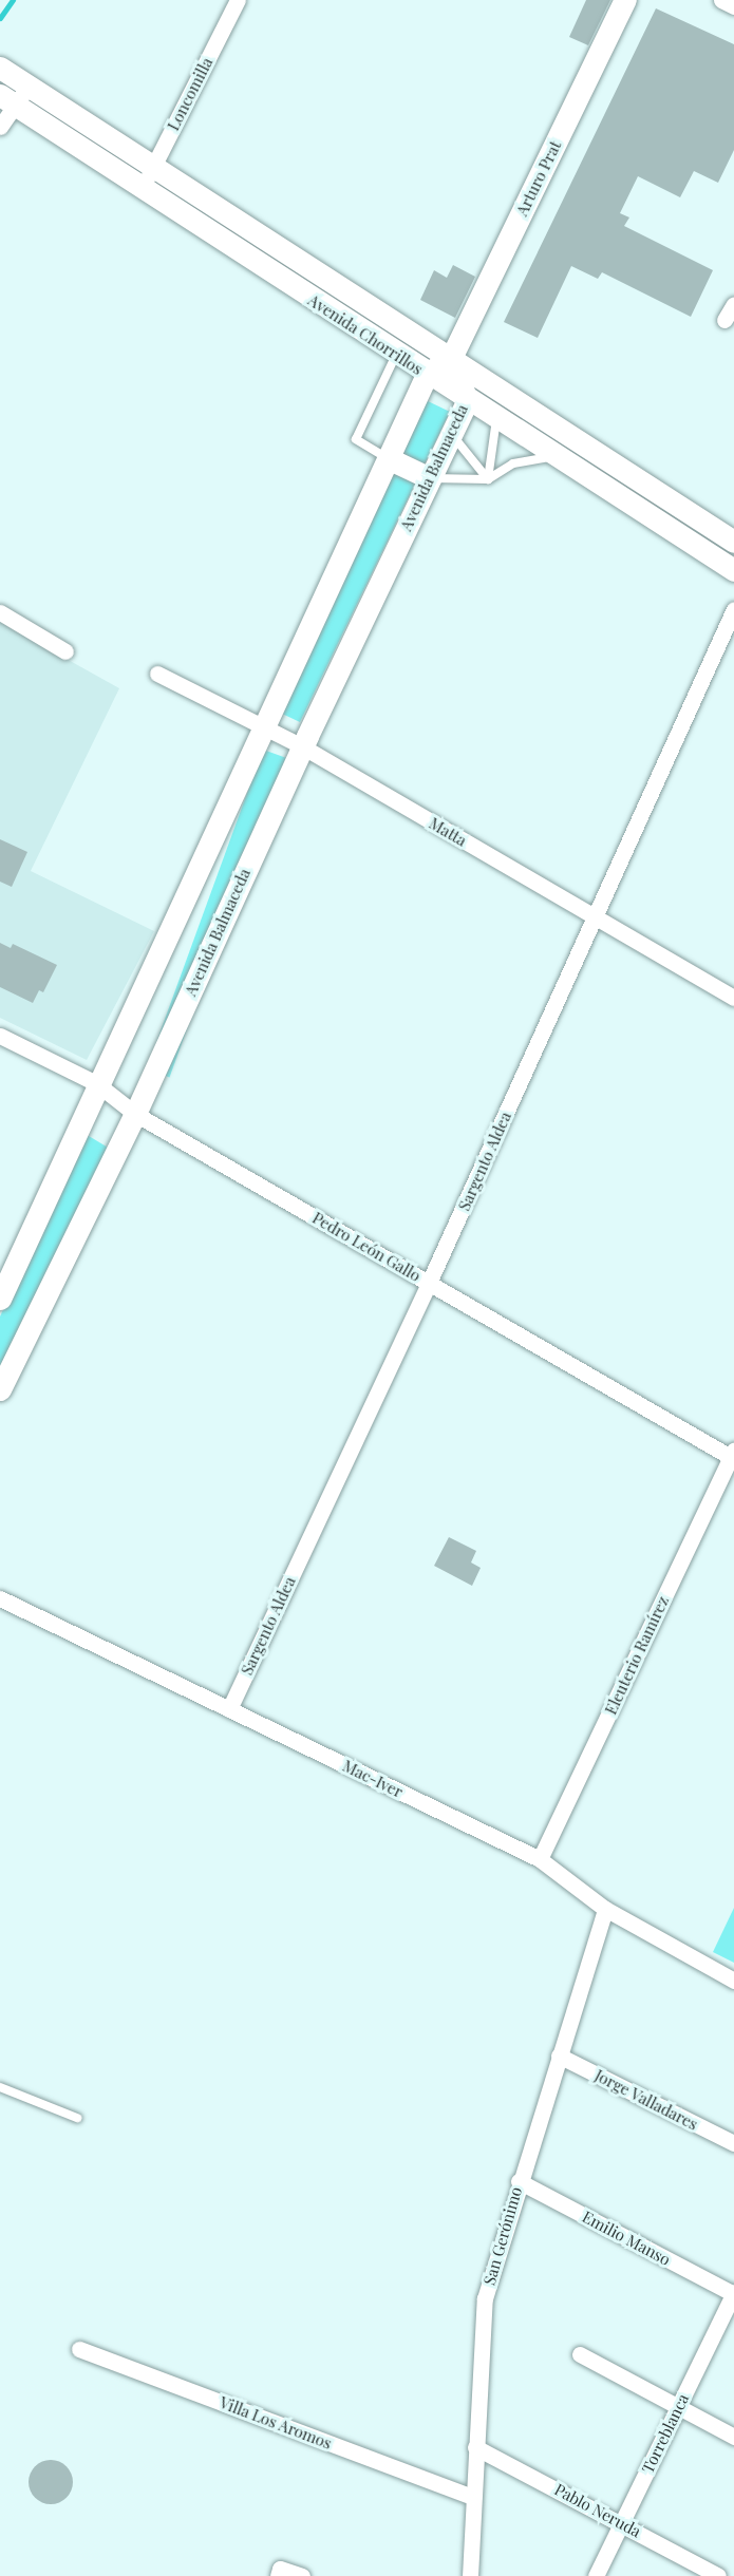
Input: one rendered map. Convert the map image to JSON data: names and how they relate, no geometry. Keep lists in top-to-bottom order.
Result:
{
  "streets": {
    "main road": ["Arturo Prat", "Avenida Chorrillos", "Avenida Balmaceda"],
    "street": [
      "Loncomilla",
      "Matta",
      "Sargento Aldea",
      "Pedro León Gallo",
      "Eleuterio Ramírez",
      "Mac-Iver",
      "Jorge Valladares",
      "San Gerónimo",
      "Emilio Manso",
      "Villa Los Aromos",
      "Torreblanca",
      "Pablo Neruda"
    ]
  },
  "crossings": [
    ["Loncomilla", "Avenida Chorrillos"],
    ["Arturo Prat", "Avenida Chorrillos"],
    ["Arturo Prat", "Avenida Balmaceda"],
    ["Avenida Chorrillos", "Avenida Balmaceda"],
    ["Avenida Balmaceda", "Matta"],
    ["Avenida Balmaceda", "Pedro León Gallo"],
    ["Matta", "Sargento Aldea"],
    ["Sargento Aldea", "Pedro León Gallo"],
    ["Sargento Aldea", "Mac-Iver"],
    ["Pedro León Gallo", "Eleuterio Ramírez"],
    ["Eleuterio Ramírez", "Mac-Iver"],
    ["Mac-Iver", "San Gerónimo"],
    ["Jorge Valladares", "San Gerónimo"],
    ["San Gerónimo", "Emilio Manso"],
    ["San Gerónimo", "Villa Los Aromos"],
    ["San Gerónimo", "Pablo Neruda"],
    ["Emilio Manso", "Torreblanca"],
    ["Torreblanca", "Pablo Neruda"]
  ]
}
